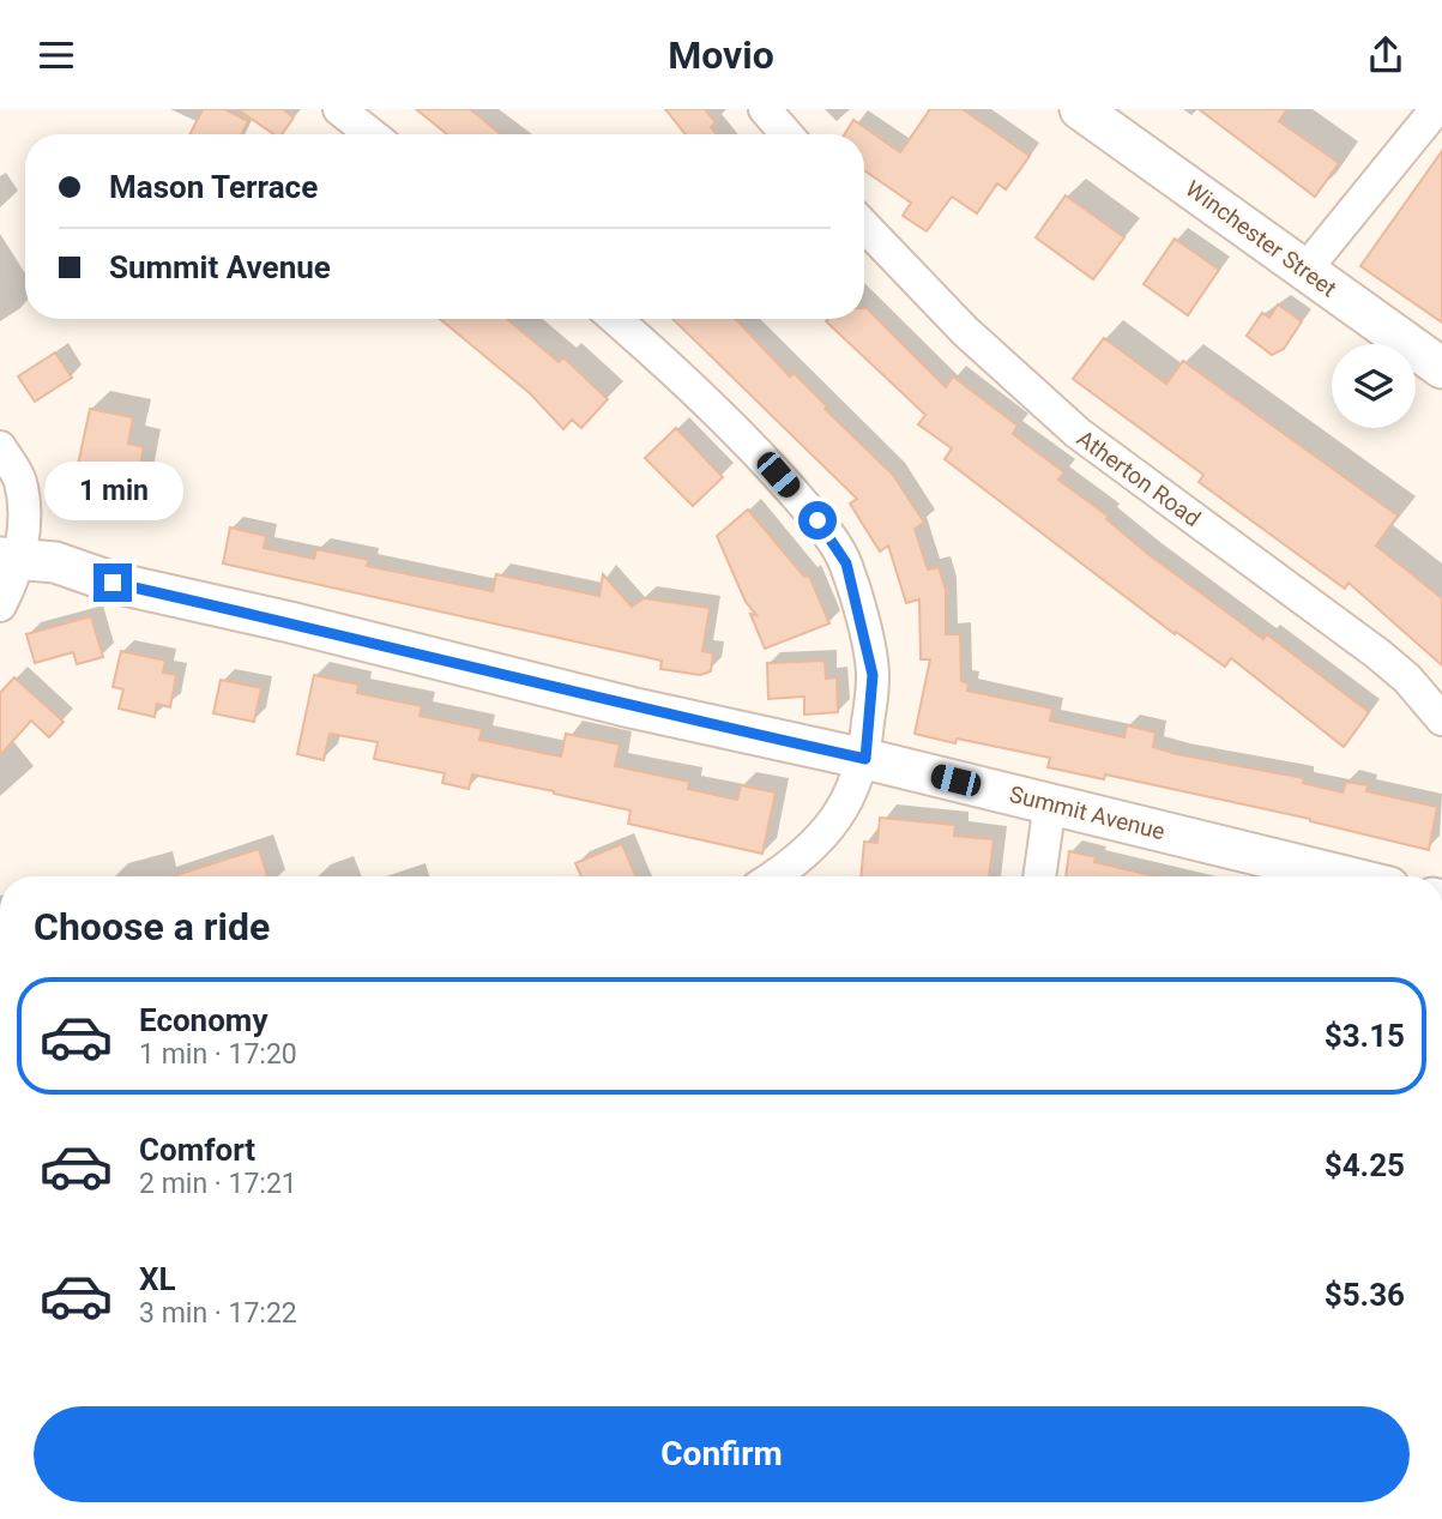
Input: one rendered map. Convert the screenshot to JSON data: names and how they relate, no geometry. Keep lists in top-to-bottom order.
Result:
{
  "streets": {
    "street": ["Winchester Street", "Atherton Road", "Summit Avenue"]
  },
  "page": {
    "header": "Movio",
    "banner": ["Mason Terrace", "Summit Avenue"],
    "bubble": "1 min",
    "heading": "Choose a ride",
    "list": [
      {
        "name": "Economy",
        "note": "1 min · 17:20",
        "value": "$3.15"
      },
      {
        "name": "Comfort",
        "note": "2 min · 17:21",
        "value": "$4.25"
      },
      {
        "name": "XL",
        "note": "3 min · 17:22",
        "value": "$5.36"
      }
    ],
    "buttons": "Confirm"
  }
}
